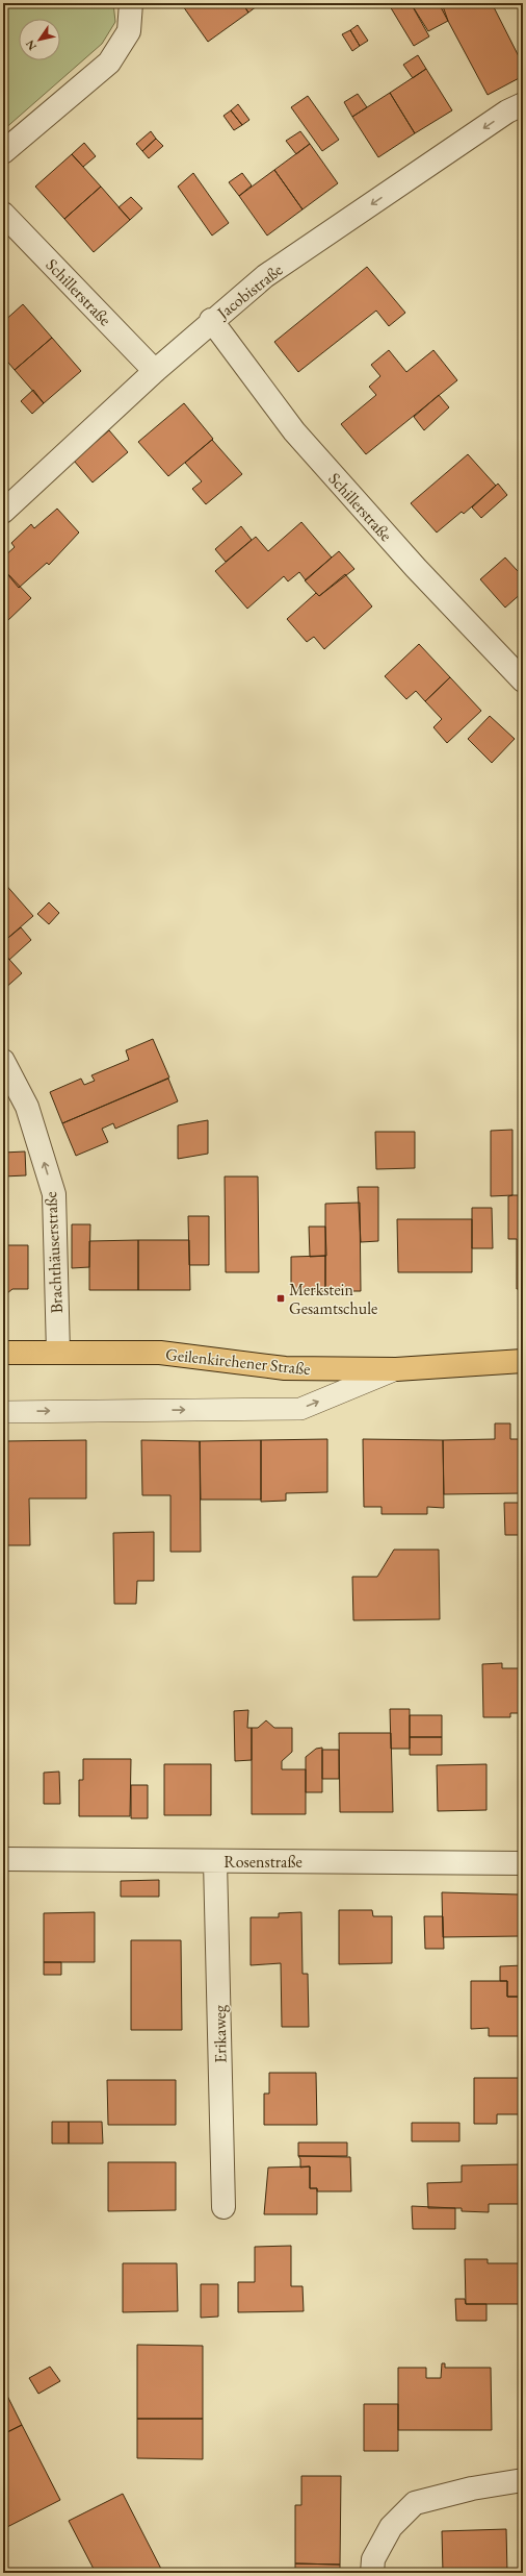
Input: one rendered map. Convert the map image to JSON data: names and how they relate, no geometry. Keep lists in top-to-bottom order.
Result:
{
  "streets": {
    "main road": ["Geilenkirchener Straße"],
    "street": [
      "Jacobistraße",
      "Schillerstraße",
      "Brachthäuserstraße",
      "Rosenstraße",
      "Erikaweg"
    ]
  },
  "crossings": [
    ["Jacobistraße", "Schillerstraße"],
    ["Brachthäuserstraße", "Geilenkirchener Straße"],
    ["Rosenstraße", "Erikaweg"]
  ],
  "one_way": ["Jacobistraße", "Brachthäuserstraße"],
  "places": {
    "transit": ["Merkstein Gesamtschule"]
  },
  "north": "bottom left"
}
